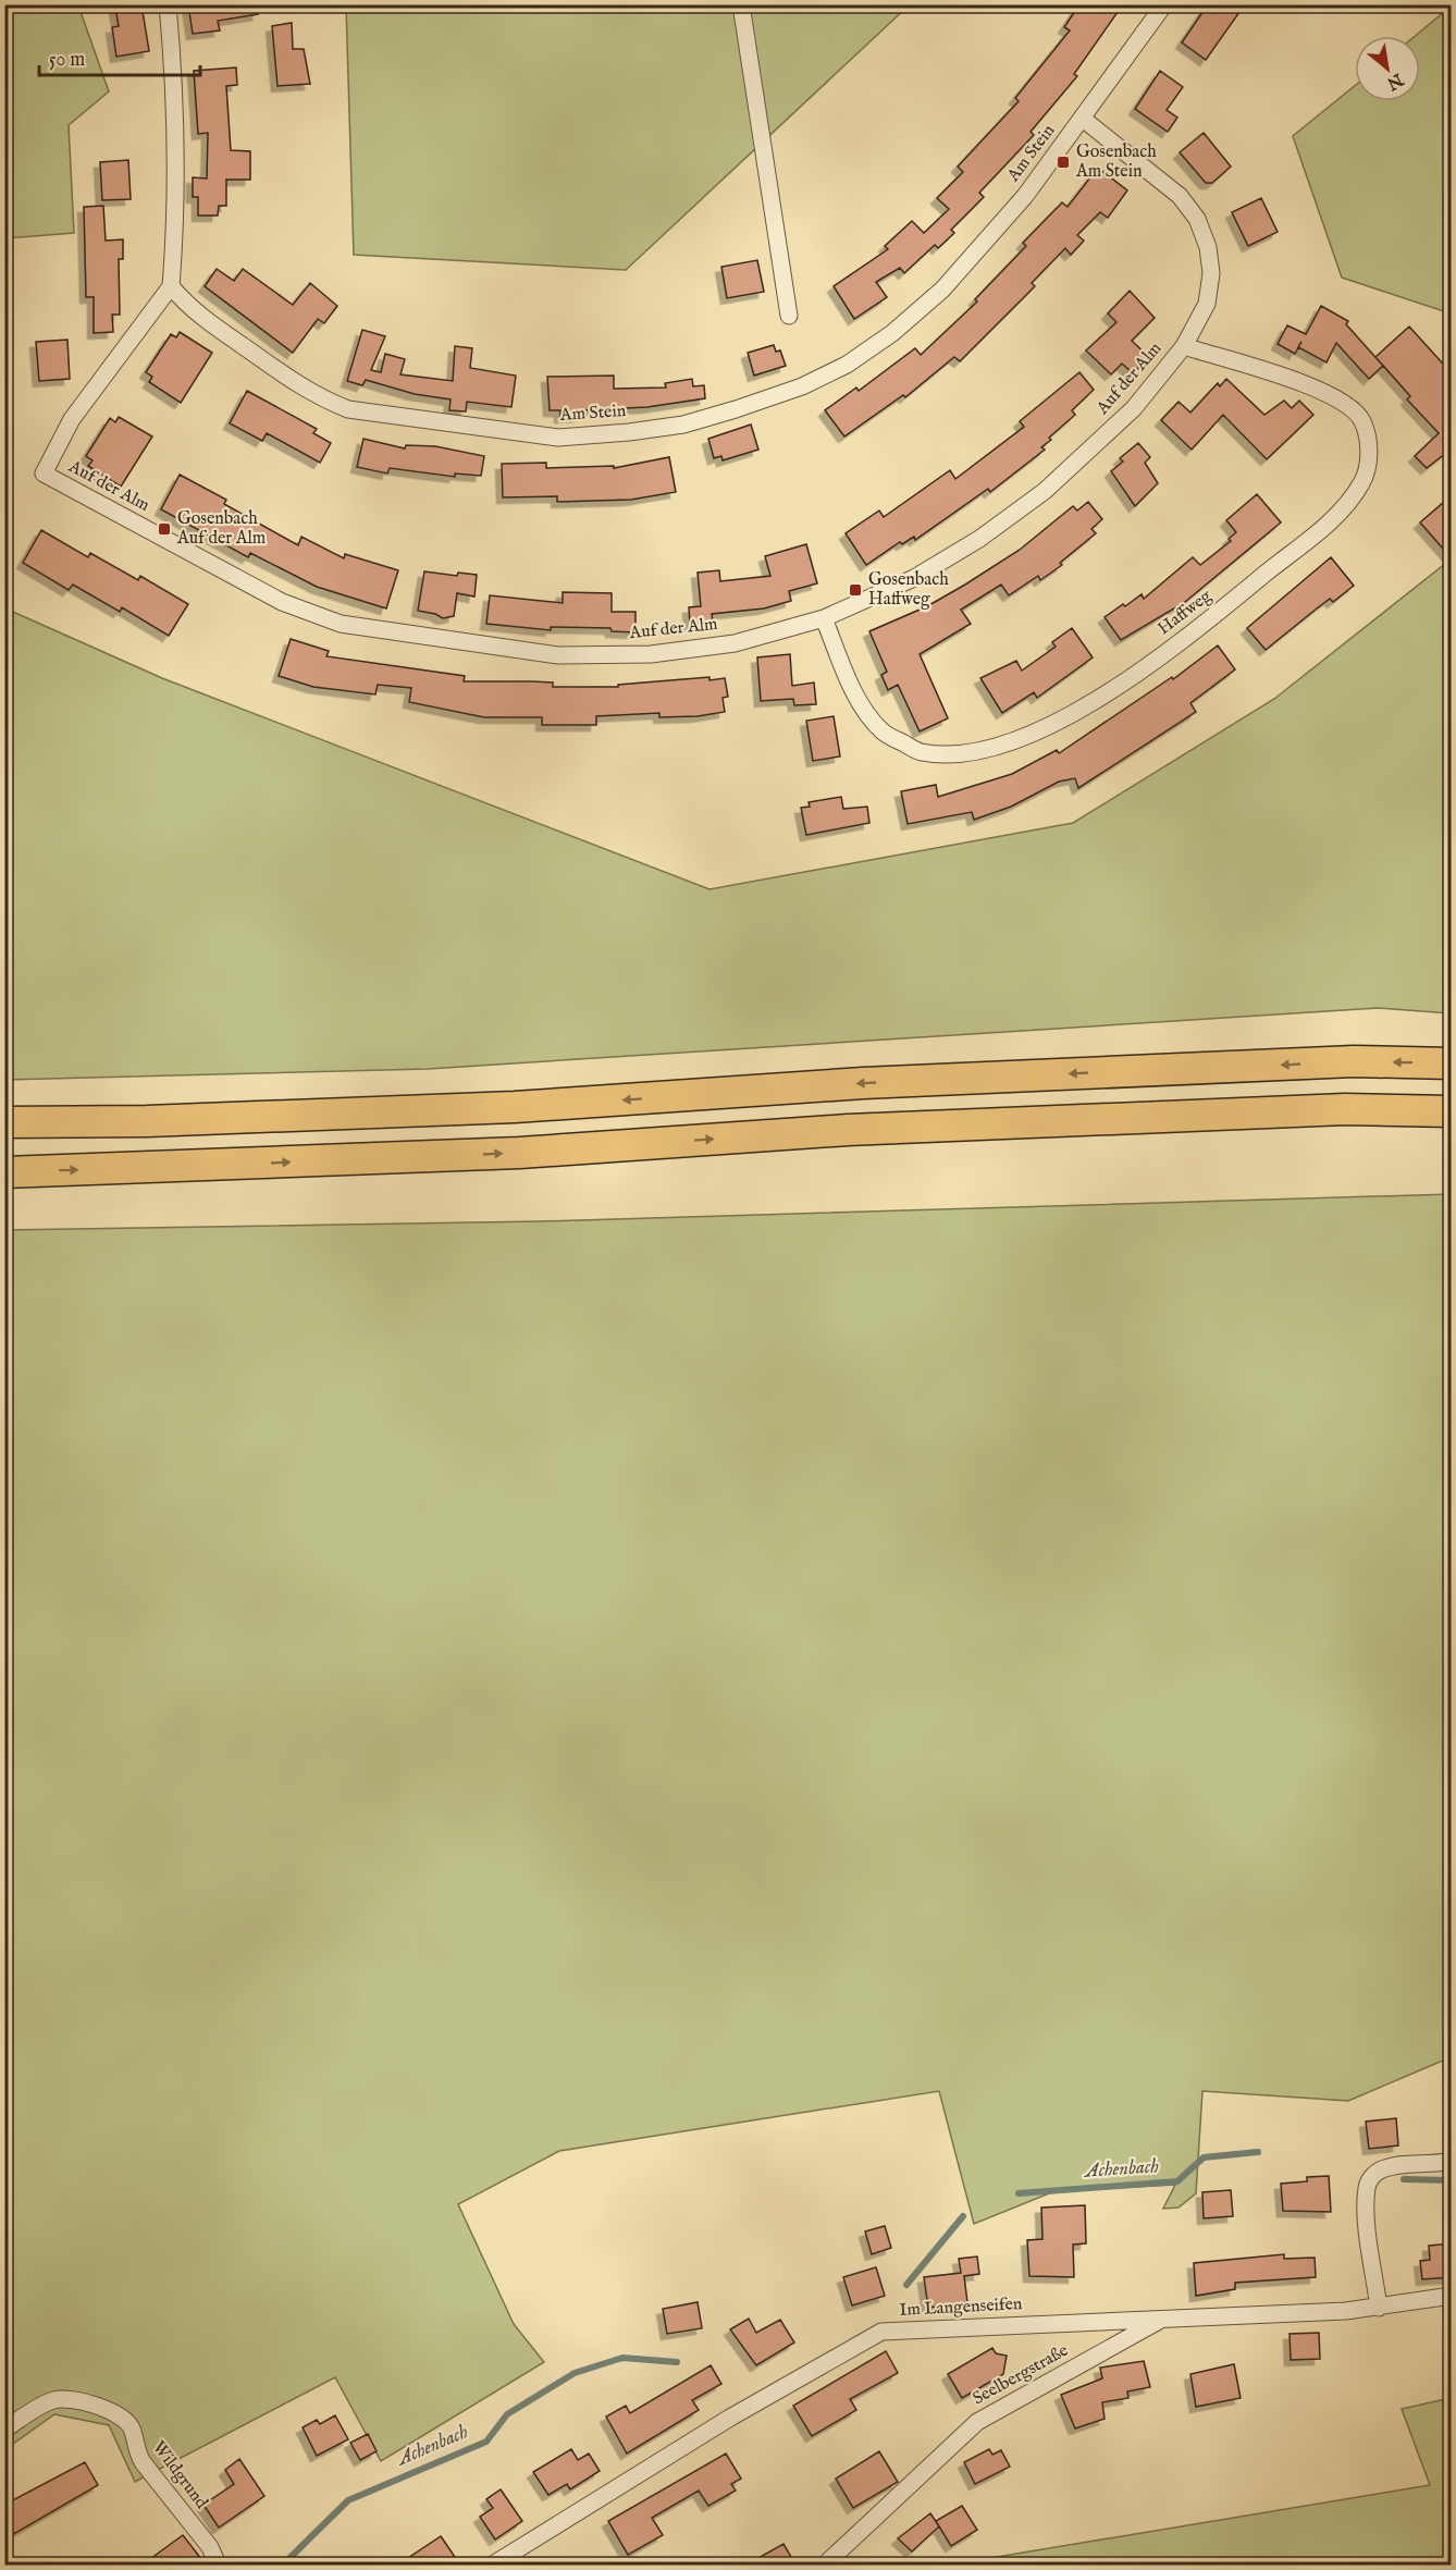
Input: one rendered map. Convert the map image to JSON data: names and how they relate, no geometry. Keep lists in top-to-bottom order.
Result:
{
  "streets": {
    "street": [
      "Am Stein",
      "Auf der Alm",
      "Haffweg",
      "Im Langenseifen",
      "Seelbergstraße",
      "Wildgrund"
    ]
  },
  "crossings": [
    ["Am Stein", "Auf der Alm"],
    ["Auf der Alm", "Haffweg"],
    ["Im Langenseifen", "Seelbergstraße"]
  ],
  "water": ["Achenbach"],
  "places": {
    "transit": ["Gosenbach Am Stein", "Gosenbach Auf der Alm", "Gosenbach Haffweg"]
  },
  "scale_bar": "50 m",
  "north": "bottom right"
}
